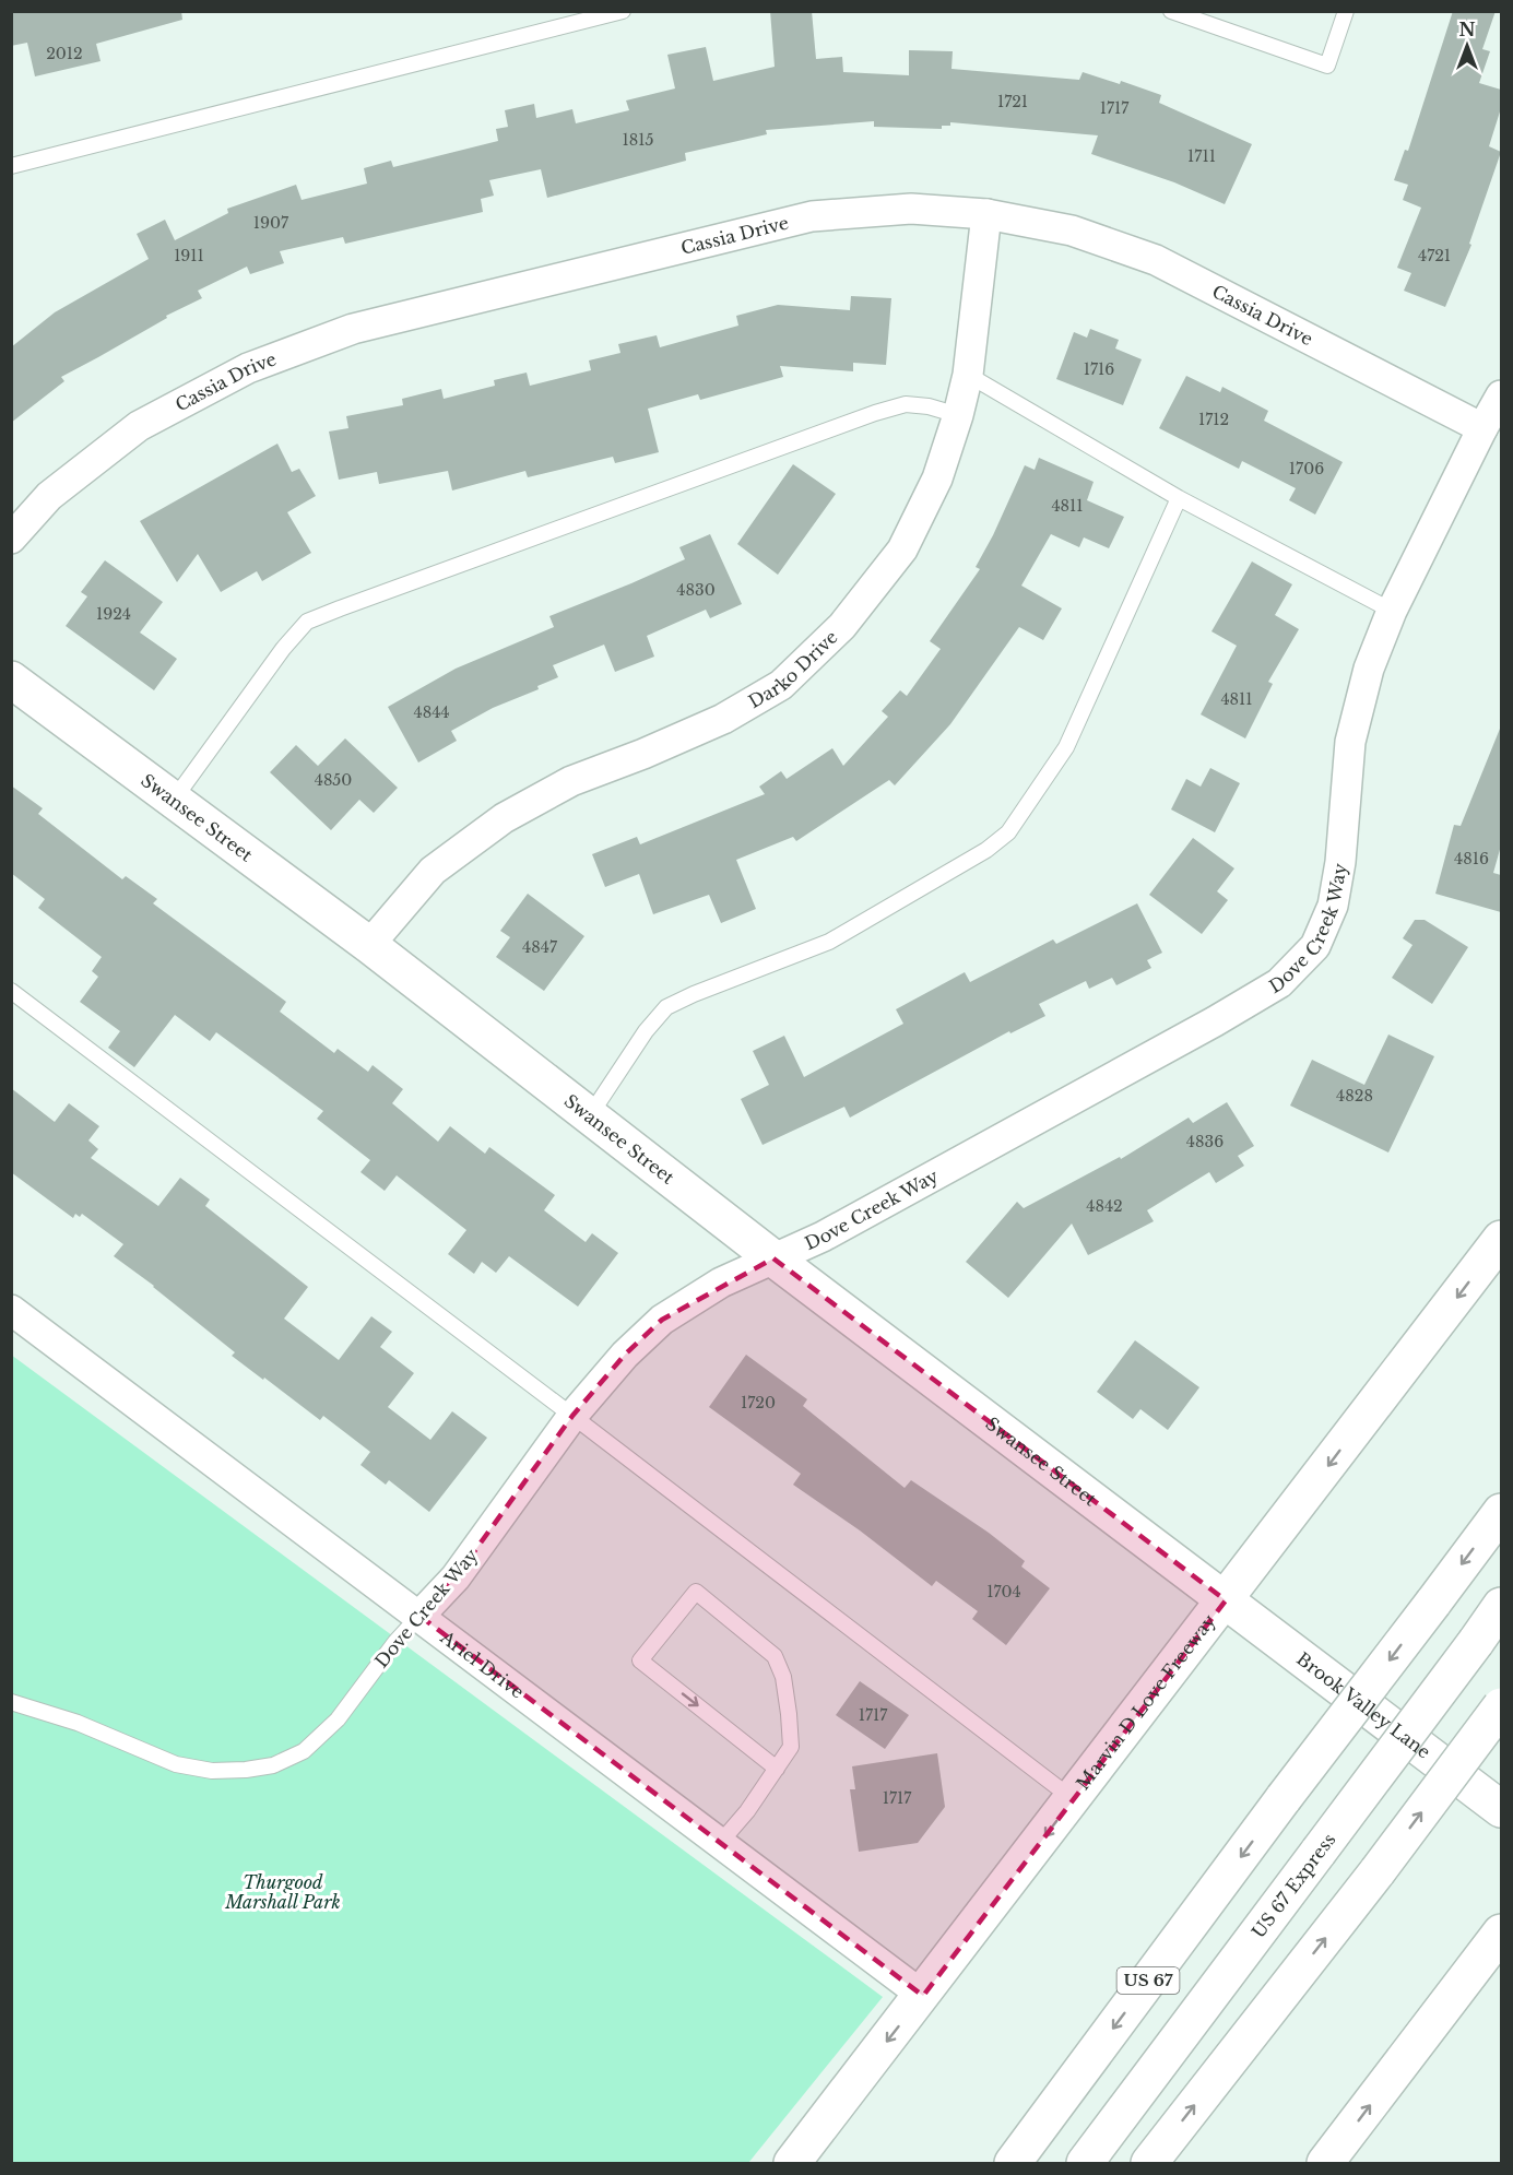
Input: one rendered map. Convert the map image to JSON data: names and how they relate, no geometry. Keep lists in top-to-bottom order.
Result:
{
  "streets": {
    "main road": [
      "Swansee Street",
      "Marvin D Love Freeway",
      "Brook Valley Lane",
      "US 67 Express",
      "US 67"
    ],
    "street": [
      "Cassia Drive",
      "Darko Drive",
      "Dove Creek Way",
      "Ariel Drive"
    ]
  },
  "crossings": [
    ["Cassia Drive", "Darko Drive"],
    ["Cassia Drive", "Dove Creek Way"],
    ["Darko Drive", "Swansee Street"],
    ["Swansee Street", "Dove Creek Way"],
    ["Swansee Street", "Marvin D Love Freeway"],
    ["Swansee Street", "Brook Valley Lane"],
    ["Dove Creek Way", "Ariel Drive"],
    ["Ariel Drive", "Marvin D Love Freeway"],
    ["Marvin D Love Freeway", "Brook Valley Lane"]
  ],
  "parks": ["Thurgood Marshall Park"],
  "house_numbers": [
    "2012",
    "1721",
    "1717",
    "1815",
    "1711",
    "1907",
    "1911",
    "4721",
    "1716",
    "1712",
    "1706",
    "4811",
    "4830",
    "1924",
    "4811",
    "4844",
    "4850",
    "4816",
    "4847",
    "4828",
    "4836",
    "4842",
    "1720",
    "1704",
    "1717",
    "1717"
  ],
  "north": "top"
}
